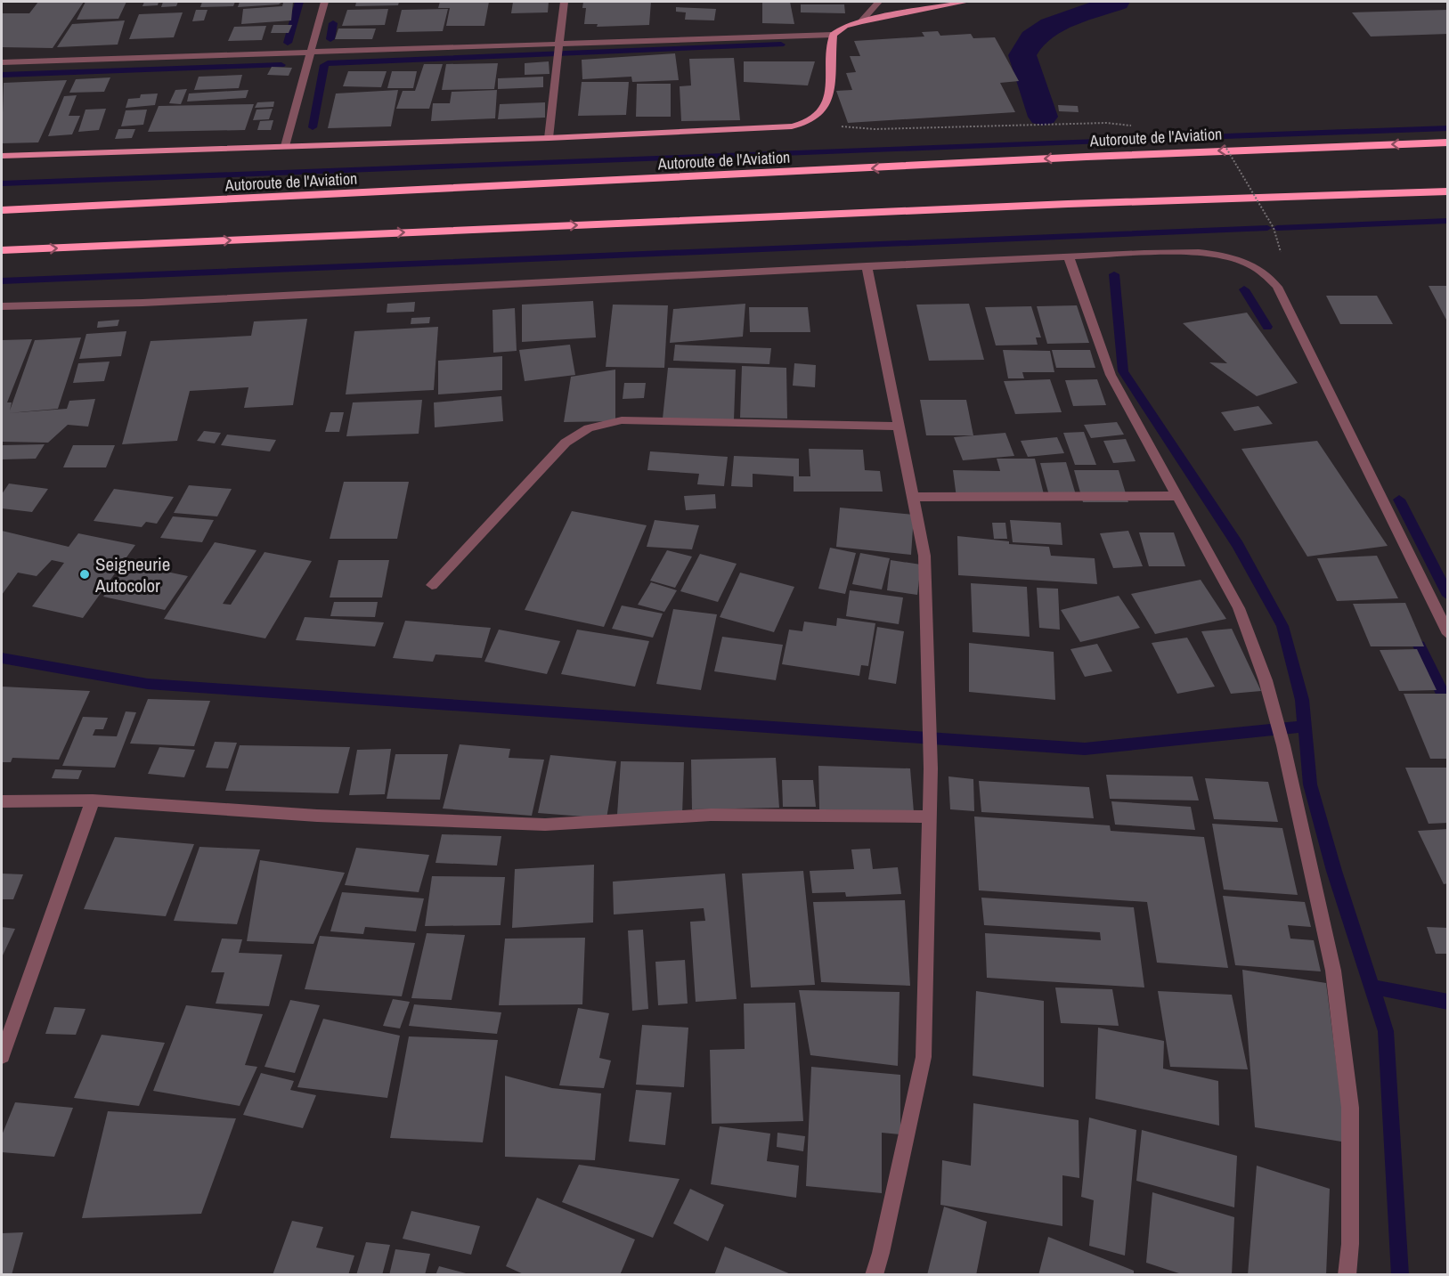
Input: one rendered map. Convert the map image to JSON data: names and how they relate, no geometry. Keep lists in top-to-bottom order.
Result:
{
  "streets": {
    "highway": ["Autoroute de l'Aviation"]
  },
  "places": ["Seigneurie Autocolor"]
}
